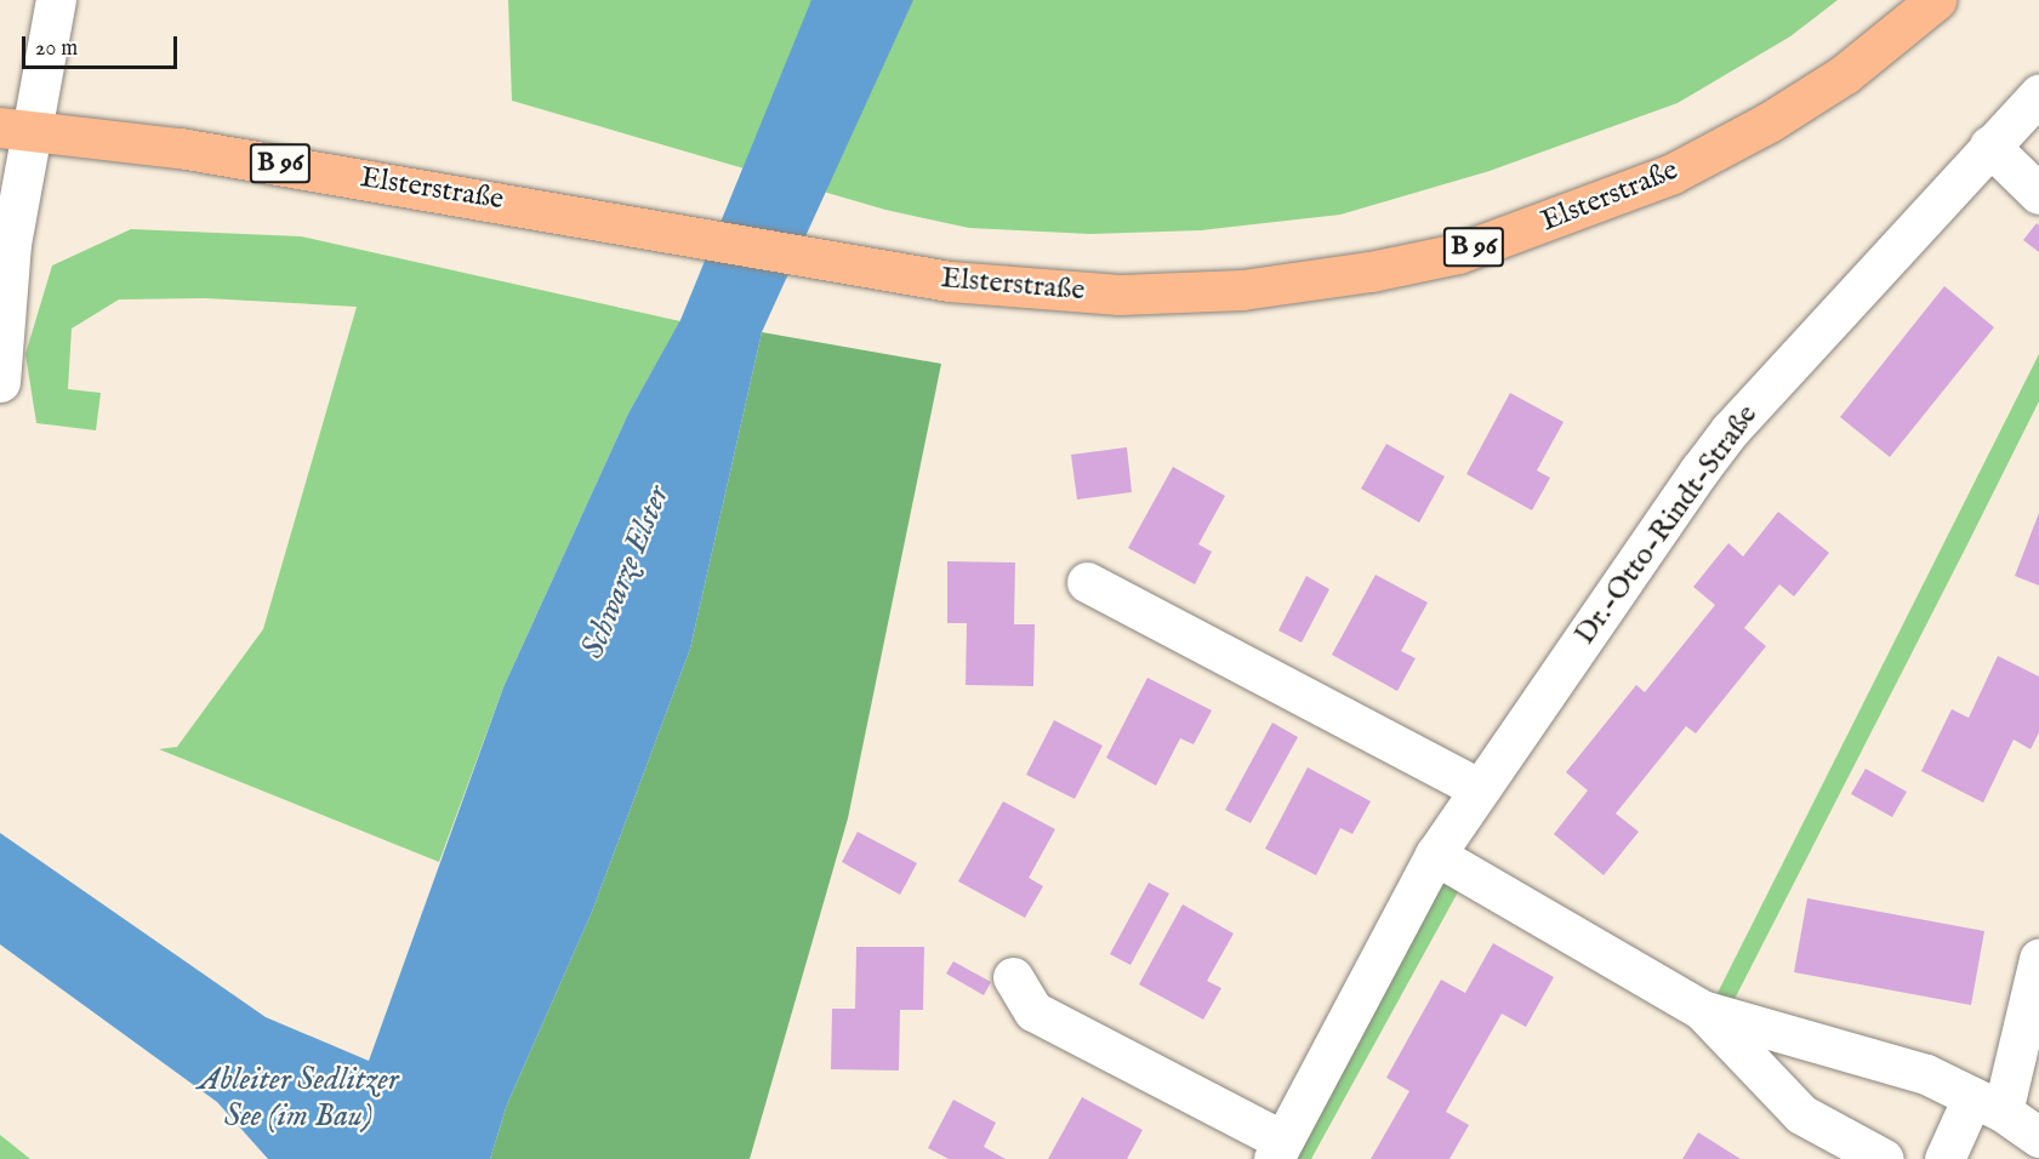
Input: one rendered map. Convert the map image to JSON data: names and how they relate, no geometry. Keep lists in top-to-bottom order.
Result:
{
  "streets": {
    "main road": ["B 96", "Elsterstraße"],
    "street": ["Dr.-Otto-Rindt-Straße"]
  },
  "water": ["Schwarze Elster", "Ableiter Sedlitzer See (im Bau)"],
  "scale_bar": "20 m"
}
